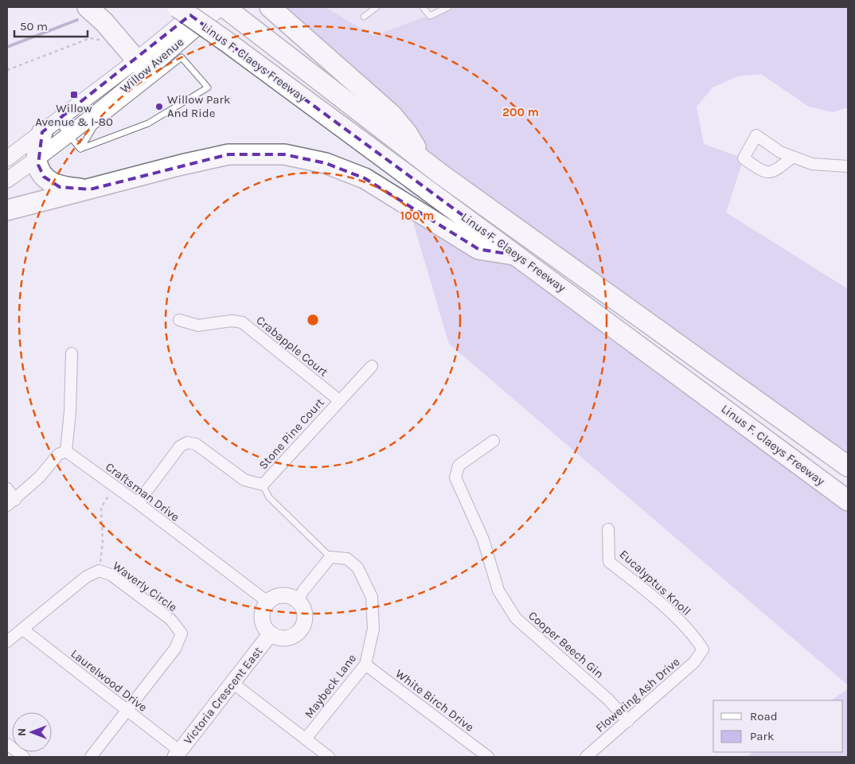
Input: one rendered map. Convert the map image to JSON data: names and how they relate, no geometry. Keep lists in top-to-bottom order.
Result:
{
  "streets": {
    "highway": ["Linus F. Claeys Freeway"],
    "main road": ["Willow Avenue", "Victoria Crescent East"],
    "street": [
      "Crabapple Court",
      "Stone Pine Court",
      "Craftsman Drive",
      "Eucalyptus Knoll",
      "Waverly Circle",
      "Cooper Beech Gin",
      "Laurelwood Drive",
      "Maybeck Lane",
      "Flowering Ash Drive",
      "White Birch Drive"
    ]
  },
  "crossings": [
    ["Crabapple Court", "Stone Pine Court"],
    ["Stone Pine Court", "Craftsman Drive"],
    ["Craftsman Drive", "Victoria Crescent East"],
    ["Eucalyptus Knoll", "Flowering Ash Drive"],
    ["Waverly Circle", "Laurelwood Drive"],
    ["Cooper Beech Gin", "Flowering Ash Drive"],
    ["Laurelwood Drive", "Victoria Crescent East"],
    ["Maybeck Lane", "White Birch Drive"]
  ],
  "places": {
    "transit": ["Willow Avenue & I-80"],
    "other": ["Willow Park And Ride"]
  },
  "legend": ["Road", "Park"],
  "scale_bar": "50 m",
  "north": "left",
  "rings": ["200 m", "100 m"]
}
